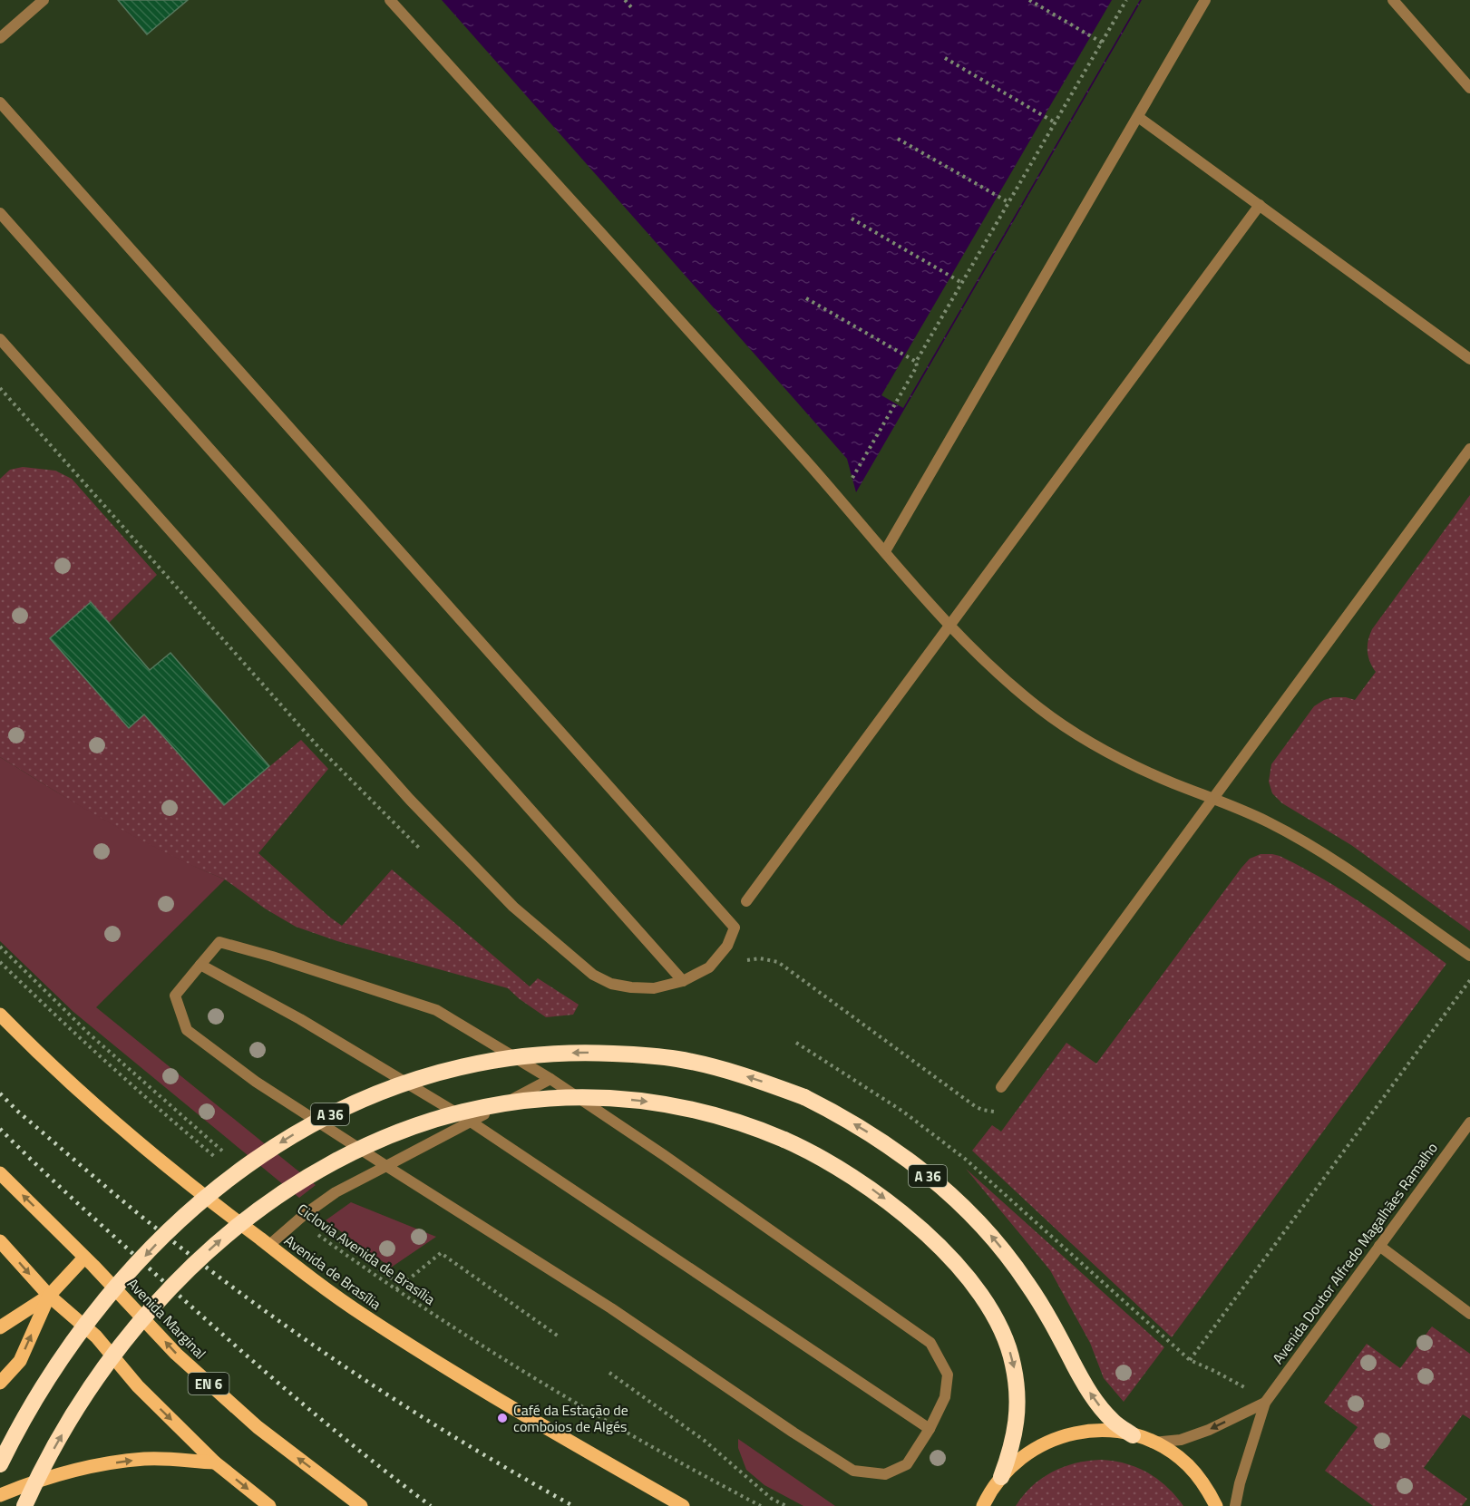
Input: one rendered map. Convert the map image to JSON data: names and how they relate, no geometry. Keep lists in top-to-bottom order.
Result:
{
  "streets": {
    "highway": ["A 36"],
    "main road": [
      "Avenida Doutor Alfredo Magalhães Ramalho",
      "Avenida de Brasília",
      "Avenida Marginal",
      "EN 6"
    ],
    "path": ["Ciclovia Avenida de Brasília"]
  },
  "crossings": [
    ["A 36", "Avenida Doutor Alfredo Magalhães Ramalho"]
  ],
  "places": ["Café da Estação de comboios de Algés"]
}
